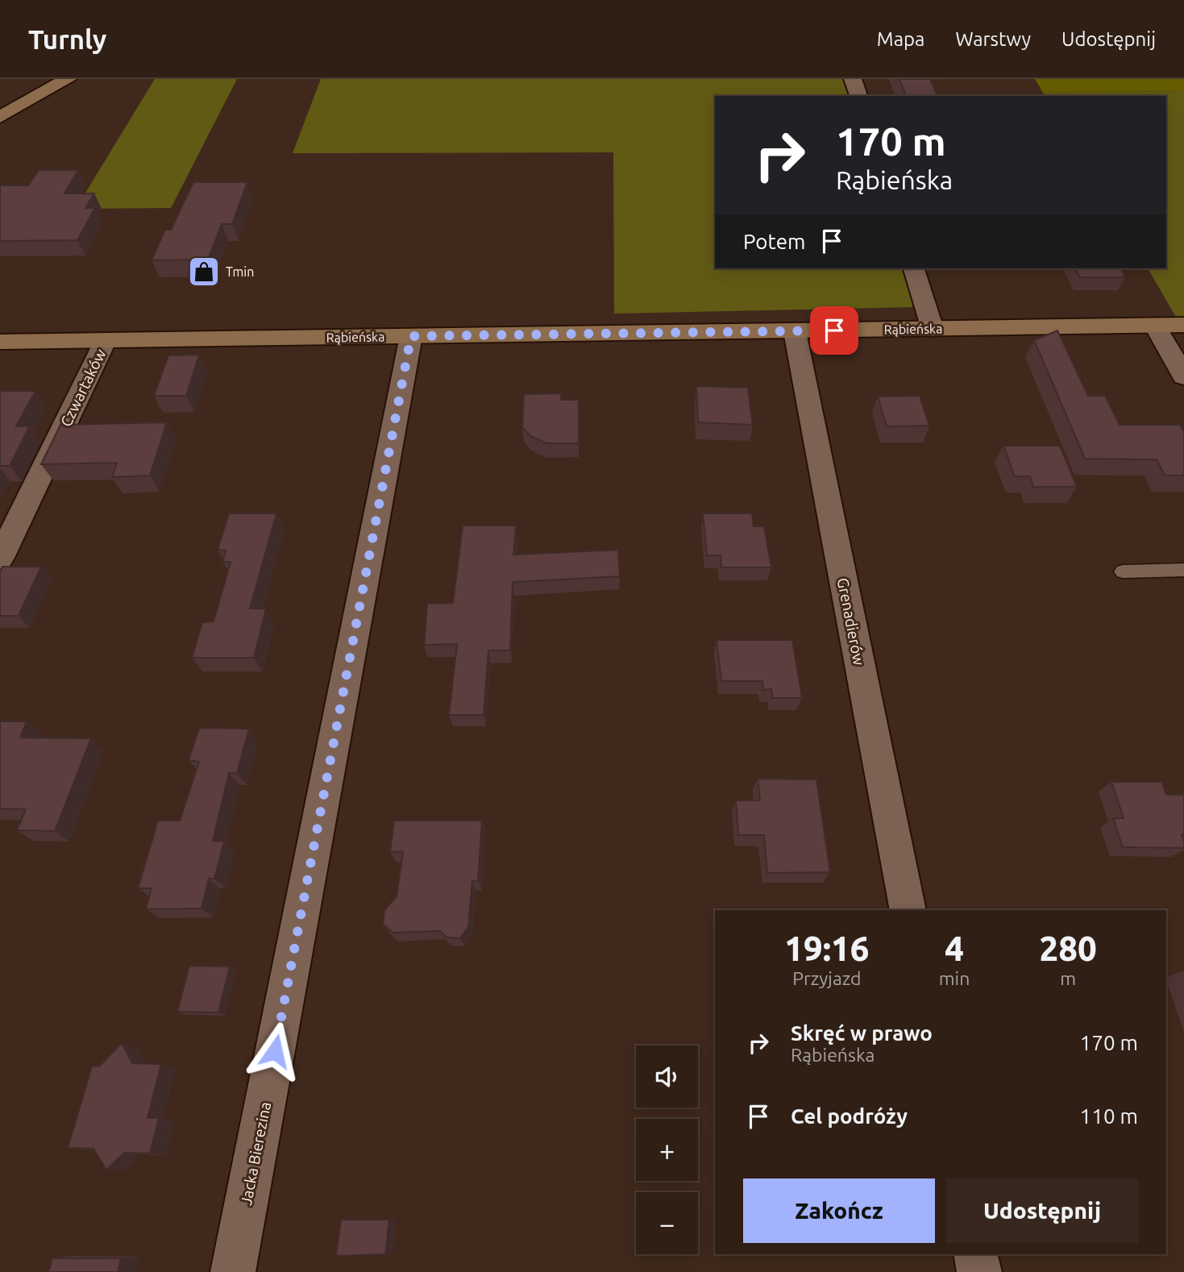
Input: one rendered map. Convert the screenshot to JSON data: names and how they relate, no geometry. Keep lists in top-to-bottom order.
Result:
{
  "streets": {
    "street": [
      "Rąbieńska",
      "Czwartaków",
      "Grenadierów",
      "Jacka Bierezina"
    ]
  },
  "crossings": [
    ["Rąbieńska", "Czwartaków"],
    ["Rąbieńska", "Grenadierów"],
    ["Rąbieńska", "Jacka Bierezina"]
  ],
  "places": {
    "shop": ["Tmin"]
  },
  "page": {
    "header": "Turnly",
    "nav": ["Mapa", "Warstwy", "Udostępnij"],
    "turn": ["170 m", "Rąbieńska"],
    "then": "Potem",
    "eta": [
      "19:16",
      "Przyjazd",
      "4",
      "min",
      "280",
      "m"
    ],
    "list": [
      {
        "name": "Skręć w prawo",
        "note": "Rąbieńska",
        "value": "170 m"
      },
      {
        "name": "Cel podróży",
        "value": "110 m"
      }
    ],
    "map_buttons": ["+", "−"],
    "buttons": ["Zakończ", "Udostępnij"]
  }
}
